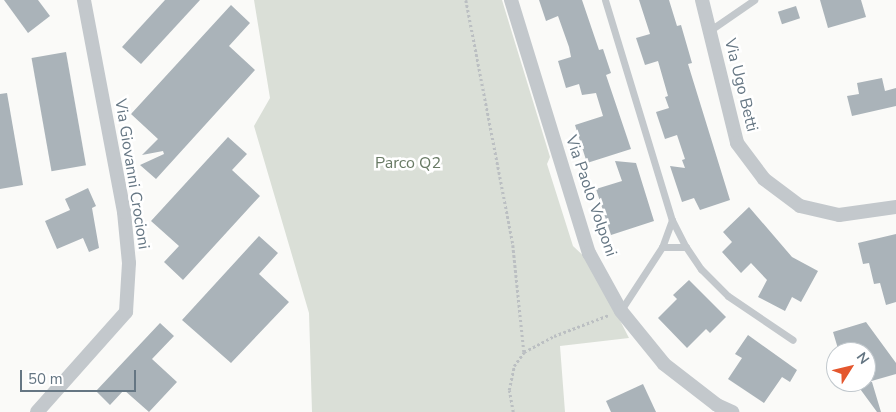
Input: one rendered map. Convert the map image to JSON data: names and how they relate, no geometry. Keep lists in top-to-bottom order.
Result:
{
  "streets": {
    "street": ["Via Ugo Betti", "Via Giovanni Crocioni", "Via Paolo Volponi"]
  },
  "parks": ["Parco Q2"],
  "scale_bar": "50 m",
  "north": "top right"
}
